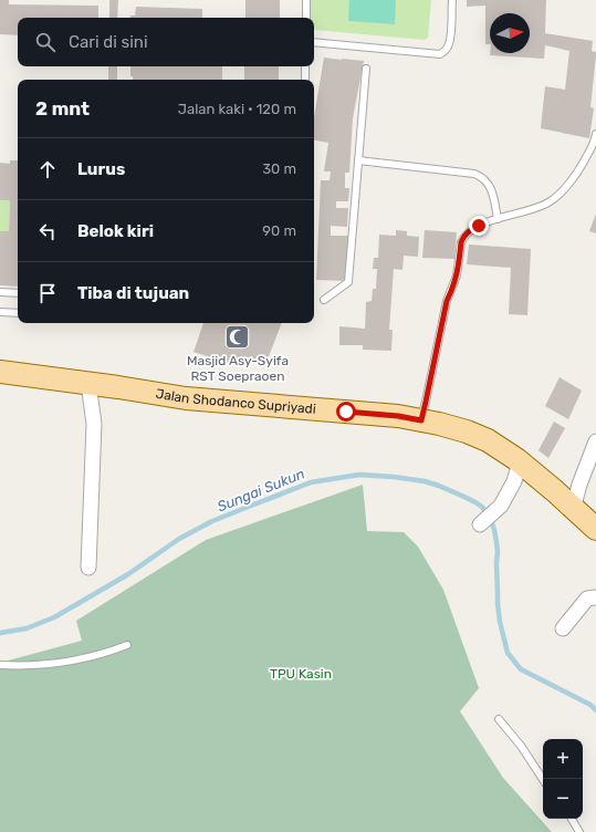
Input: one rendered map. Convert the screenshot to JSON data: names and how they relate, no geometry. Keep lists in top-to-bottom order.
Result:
{
  "streets": {
    "main road": ["Jalan Shodanco Supriyadi"]
  },
  "water": ["Sungai Sukun"],
  "parks": ["TPU Kasin"],
  "places": {
    "mosque": ["Masjid Asy-Syifa RST Soepraoen"]
  },
  "north": "right",
  "page": {
    "search": "Cari di sini",
    "heading": ["2 mnt", "Jalan kaki · 120 m"],
    "list": [
      ["Lurus", "30 m"],
      ["Belok kiri", "90 m"],
      "Tiba di tujuan"
    ],
    "map_buttons": ["+", "−"]
  }
}
